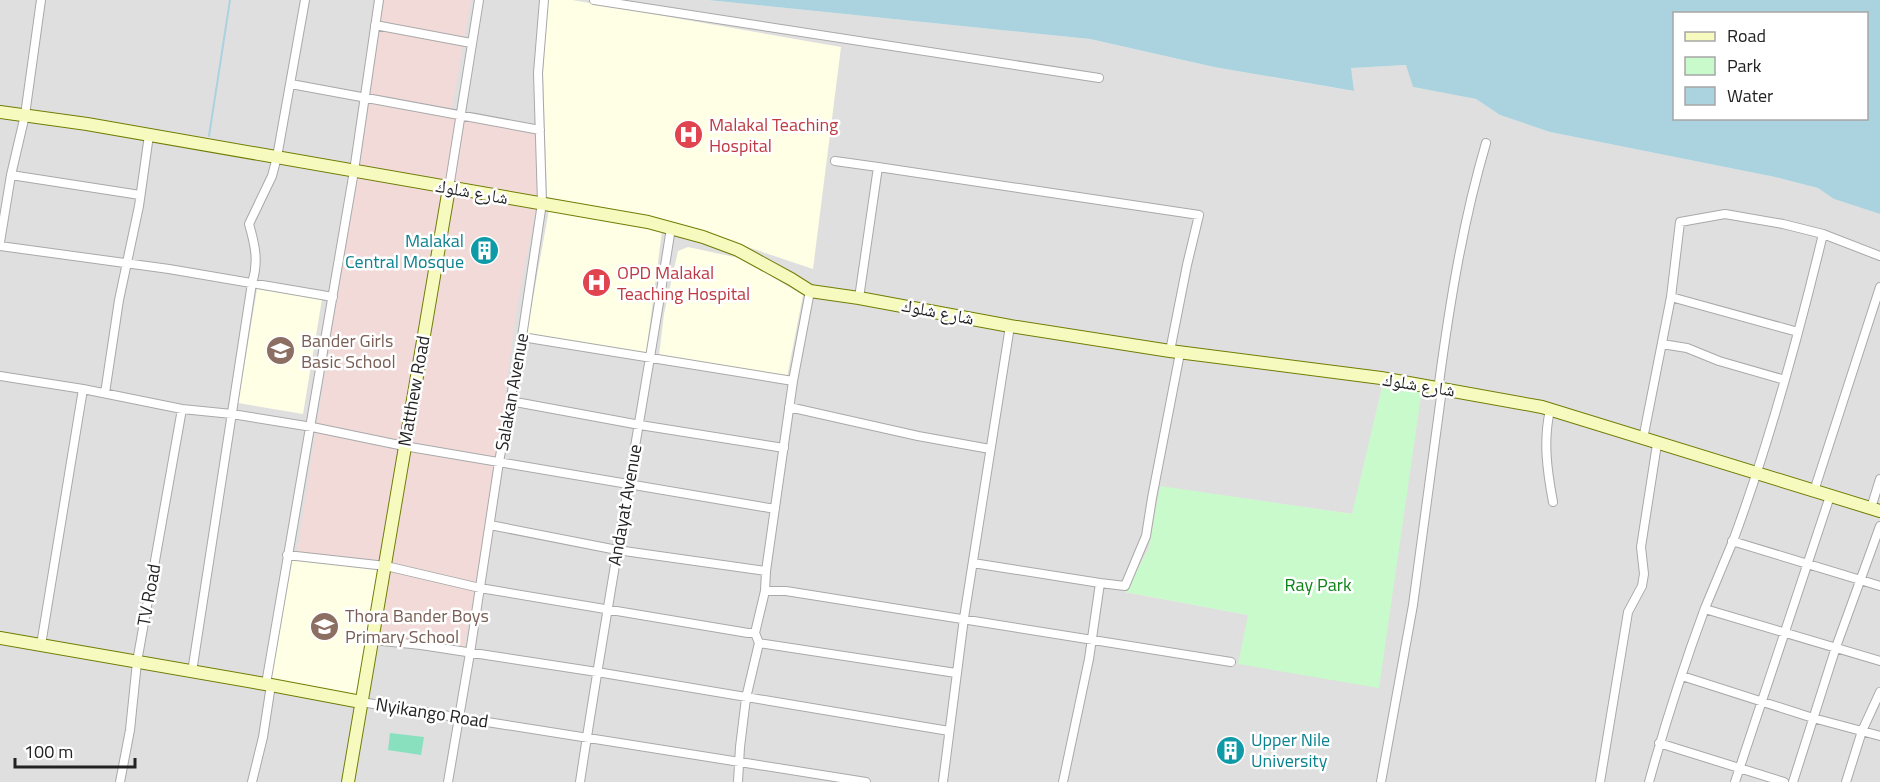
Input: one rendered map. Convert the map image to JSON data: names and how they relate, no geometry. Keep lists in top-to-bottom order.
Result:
{
  "streets": {
    "street": [
      "شارع شلوك",
      "Matthew Road",
      "Salakan Avenue",
      "Andayat Avenue",
      "TV Road",
      "Nyikango Road"
    ]
  },
  "crossings": [
    ["شارع شلوك", "Matthew Road"],
    ["شارع شلوك", "Salakan Avenue"],
    ["شارع شلوك", "Andayat Avenue"],
    ["Matthew Road", "Nyikango Road"],
    ["Salakan Avenue", "Nyikango Road"],
    ["Andayat Avenue", "Nyikango Road"],
    ["TV Road", "Nyikango Road"]
  ],
  "parks": ["Ray Park"],
  "places": {
    "hospital": ["Malakal Teaching Hospital", "OPD Malakal Teaching Hospital"],
    "building": ["Malakal Central Mosque", "Upper Nile University"],
    "school or university": ["Bander Girls Basic School", "Thora Bander Boys Primary School"]
  },
  "legend": ["Road", "Park", "Water"],
  "scale_bar": "100 m"
}
